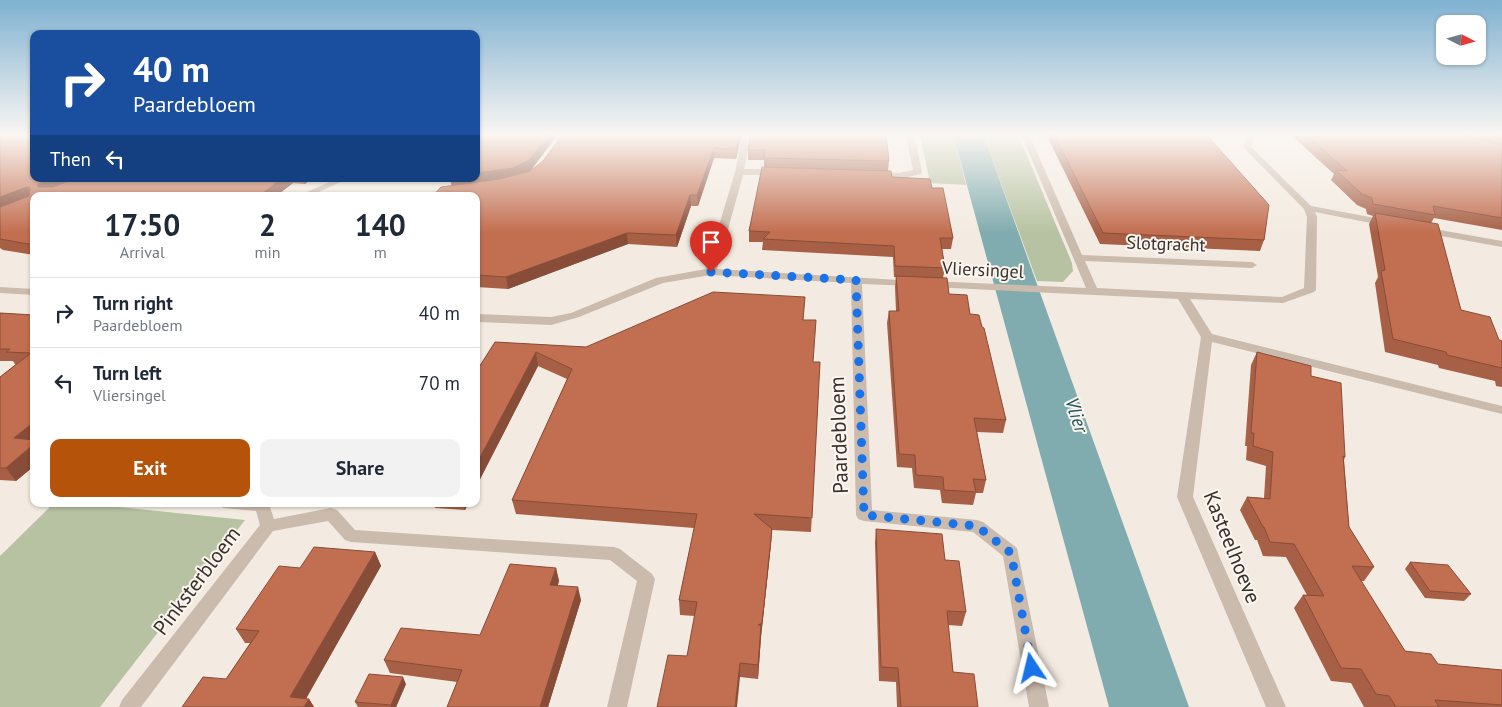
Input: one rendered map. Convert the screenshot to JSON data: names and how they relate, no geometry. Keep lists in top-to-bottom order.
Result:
{
  "streets": {
    "street": [
      "Slotgracht",
      "Vliersingel",
      "Paardebloem",
      "Kasteelhoeve",
      "Pinksterbloem"
    ]
  },
  "crossings": [
    ["Vliersingel", "Paardebloem"]
  ],
  "water": ["Vlier"],
  "north": "right",
  "page": {
    "turn": ["40 m", "Paardebloem"],
    "then": "Then",
    "eta": [
      "17:50",
      "Arrival",
      "2",
      "min",
      "140",
      "m"
    ],
    "list": [
      {
        "name": "Turn right",
        "note": "Paardebloem",
        "value": "40 m"
      },
      {
        "name": "Turn left",
        "note": "Vliersingel",
        "value": "70 m"
      }
    ],
    "buttons": ["Exit", "Share"]
  }
}
